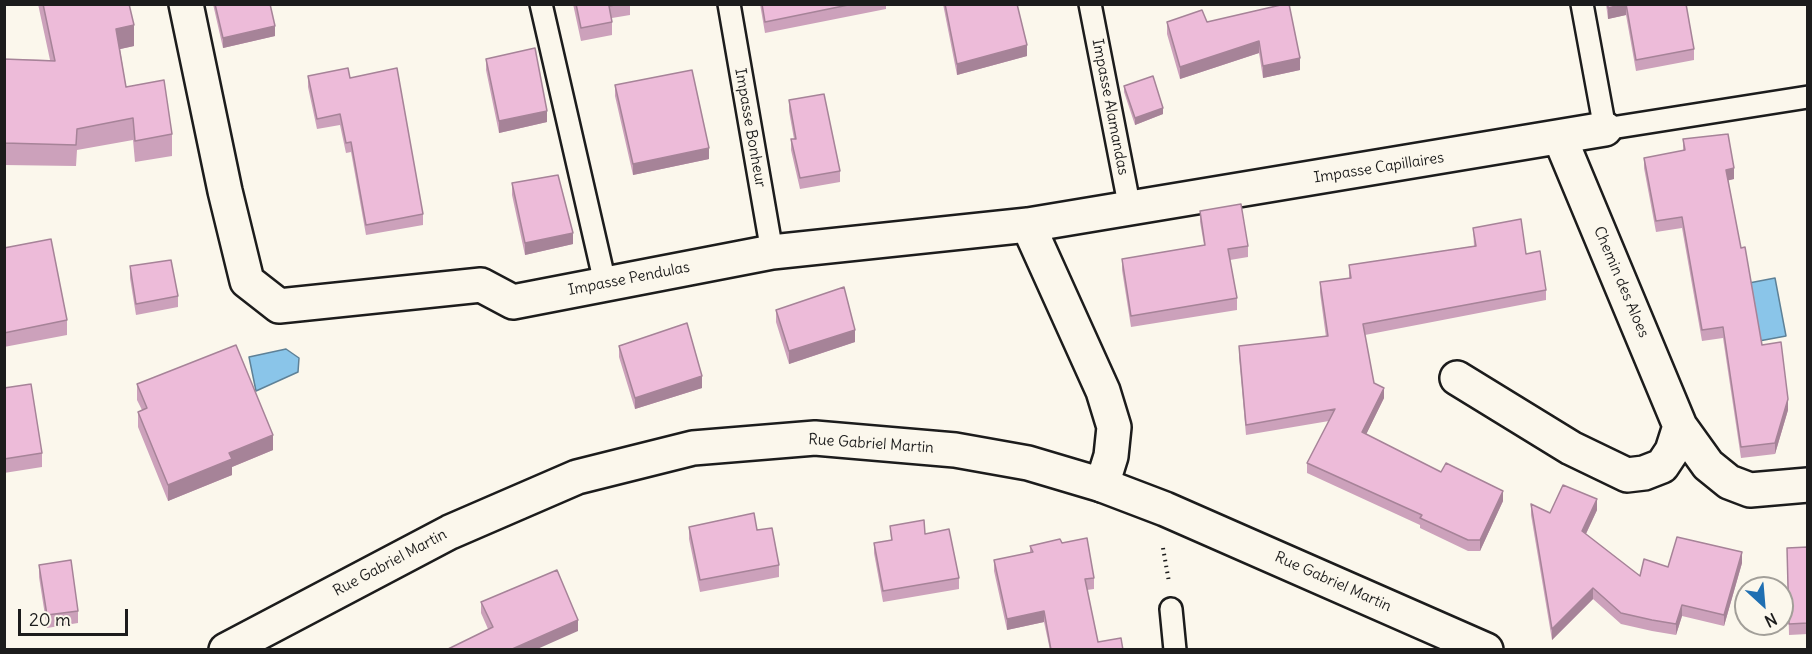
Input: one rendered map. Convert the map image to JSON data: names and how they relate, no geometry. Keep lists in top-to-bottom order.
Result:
{
  "streets": {
    "street": [
      "Impasse Capillaires",
      "Impasse Pendulas",
      "Chemin des Aloes",
      "Rue Gabriel Martin"
    ],
    "lane": ["Impasse Alamandas", "Impasse Bonheur"]
  },
  "crossings": [
    ["Impasse Alamandas", "Impasse Capillaires"],
    ["Impasse Bonheur", "Impasse Pendulas"],
    ["Impasse Capillaires", "Impasse Pendulas"],
    ["Impasse Capillaires", "Chemin des Aloes"]
  ],
  "scale_bar": "20 m",
  "north": "bottom right"
}
